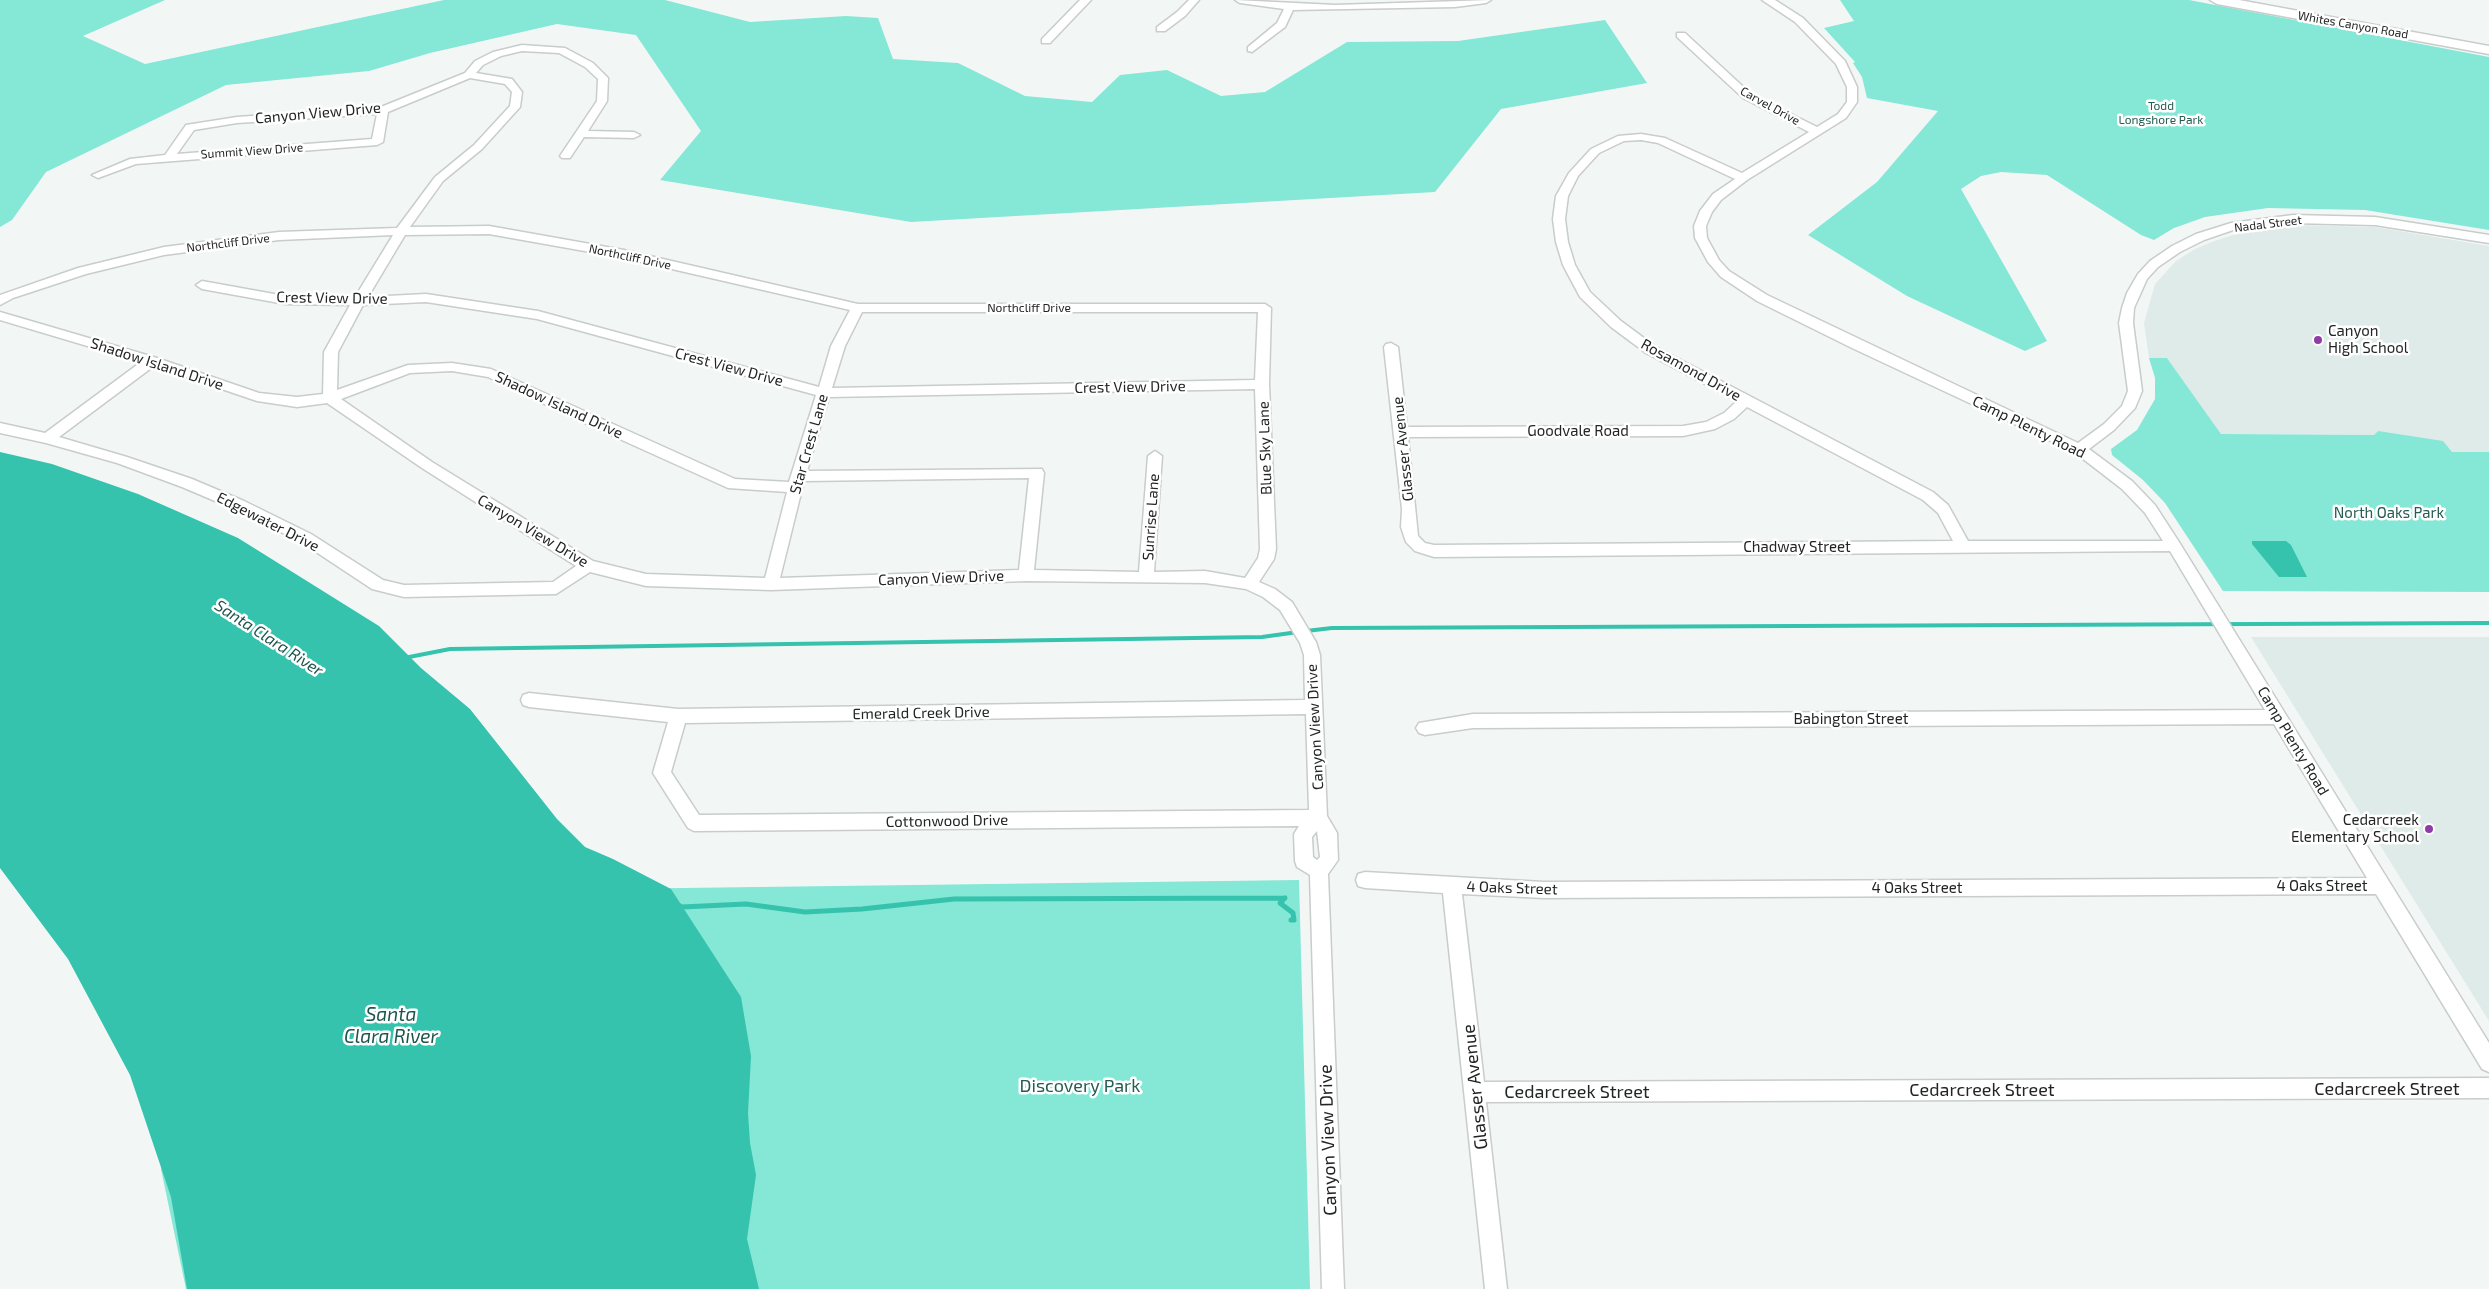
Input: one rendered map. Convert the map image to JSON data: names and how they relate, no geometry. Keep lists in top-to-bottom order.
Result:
{
  "streets": {
    "main road": ["Whites Canyon Road"],
    "street": [
      "Carvel Drive",
      "Canyon View Drive",
      "Summit View Drive",
      "Nadal Street",
      "Northcliff Drive",
      "Crest View Drive",
      "Shadow Island Drive",
      "Rosamond Drive",
      "Camp Plenty Road",
      "Goodvale Road",
      "Star Crest Lane",
      "Blue Sky Lane",
      "Glasser Avenue",
      "Sunrise Lane",
      "Edgewater Drive",
      "Chadway Street",
      "Emerald Creek Drive",
      "Babington Street",
      "Cottonwood Drive",
      "4 Oaks Street",
      "Cedarcreek Street"
    ]
  },
  "crossings": [
    ["Carvel Drive", "Camp Plenty Road"],
    ["Canyon View Drive", "Summit View Drive"],
    ["Canyon View Drive", "Shadow Island Drive"],
    ["Canyon View Drive", "Star Crest Lane"],
    ["Canyon View Drive", "Blue Sky Lane"],
    ["Canyon View Drive", "Sunrise Lane"],
    ["Canyon View Drive", "Edgewater Drive"],
    ["Canyon View Drive", "Emerald Creek Drive"],
    ["Canyon View Drive", "Cottonwood Drive"],
    ["Nadal Street", "Camp Plenty Road"],
    ["Northcliff Drive", "Star Crest Lane"],
    ["Northcliff Drive", "Blue Sky Lane"],
    ["Crest View Drive", "Star Crest Lane"],
    ["Crest View Drive", "Blue Sky Lane"],
    ["Shadow Island Drive", "Star Crest Lane"],
    ["Rosamond Drive", "Camp Plenty Road"],
    ["Rosamond Drive", "Goodvale Road"],
    ["Rosamond Drive", "Chadway Street"],
    ["Camp Plenty Road", "Chadway Street"],
    ["Camp Plenty Road", "Babington Street"],
    ["Camp Plenty Road", "4 Oaks Street"],
    ["Goodvale Road", "Glasser Avenue"],
    ["Glasser Avenue", "Chadway Street"],
    ["Glasser Avenue", "4 Oaks Street"],
    ["Glasser Avenue", "Cedarcreek Street"],
    ["Emerald Creek Drive", "Cottonwood Drive"]
  ],
  "water": ["Santa Clara River"],
  "parks": ["Todd Longshore Park", "North Oaks Park", "Discovery Park"],
  "places": ["Canyon High School", "Cedarcreek Elementary School"]
}
